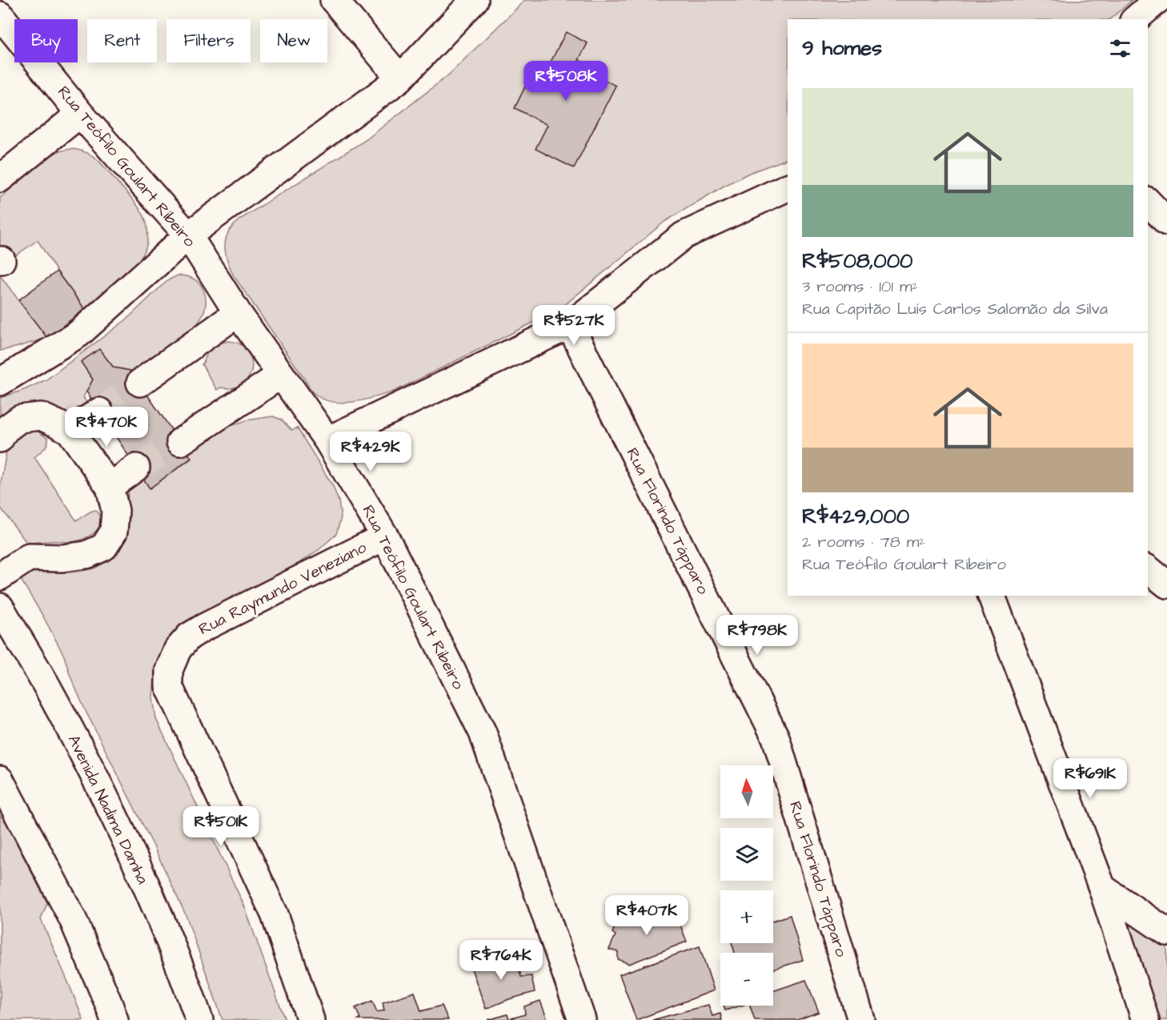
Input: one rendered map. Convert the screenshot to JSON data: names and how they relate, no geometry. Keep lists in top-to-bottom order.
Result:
{
  "streets": {
    "street": [
      "Rua Teófilo Goulart Ribeiro",
      "Rua Florindo Tápparo",
      "Rua Raymundo Veneziano",
      "Avenida Nadima Damha"
    ]
  },
  "crossings": [
    ["Rua Teófilo Goulart Ribeiro", "Rua Raymundo Veneziano"]
  ],
  "north": "top",
  "page": {
    "chip": [
      "Buy",
      "Rent",
      "Filters",
      "New"
    ],
    "heading": "9 homes",
    "price": [
      "R$508K",
      "R$527K",
      "R$470K",
      "R$429K",
      "R$798K",
      "R$691K",
      "R$501K",
      "R$407K",
      "R$764K"
    ],
    "list": [
      {
        "name": "R$508,000",
        "note": "3 rooms · 101 m² · Rua Capitão Luís Carlos Salomão da Silva"
      },
      {
        "name": "R$429,000",
        "note": "2 rooms · 78 m² · Rua Teófilo Goulart Ribeiro"
      }
    ],
    "map_buttons": ["+", "−"]
  }
}
